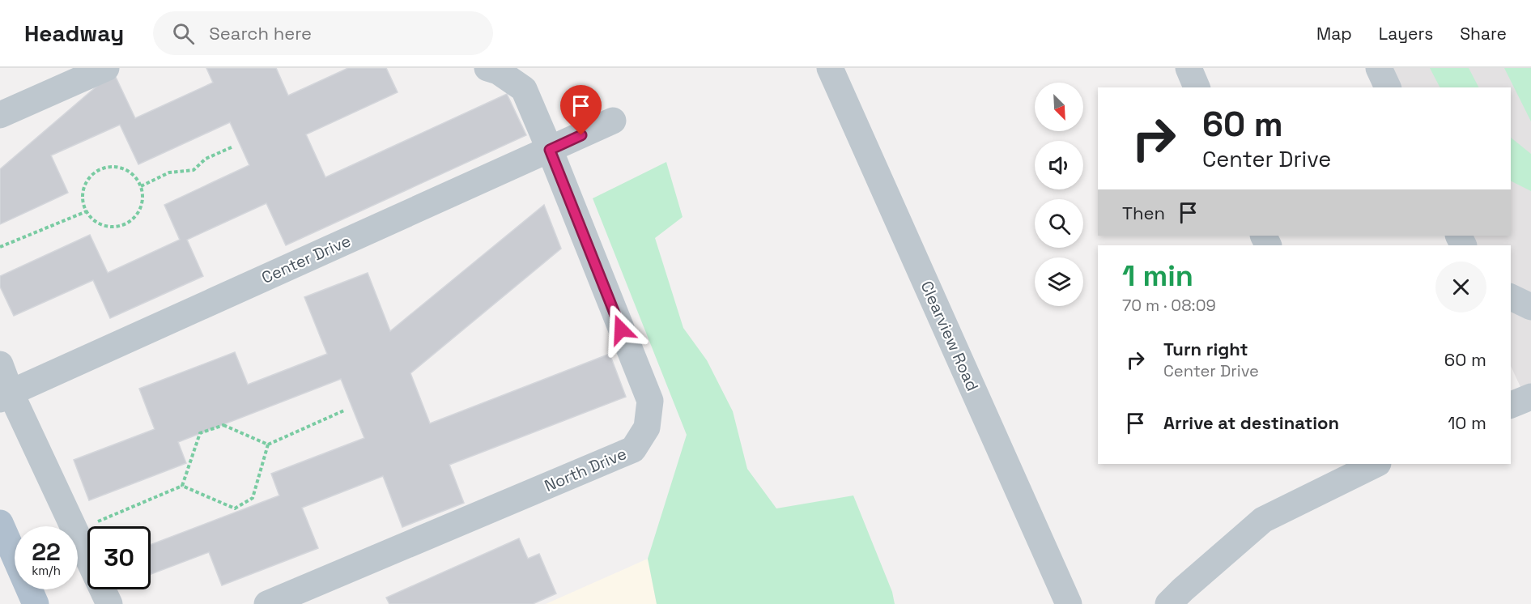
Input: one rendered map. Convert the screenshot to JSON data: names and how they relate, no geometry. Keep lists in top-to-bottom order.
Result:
{
  "streets": {
    "street": ["Center Drive", "Clearview Road", "North Drive"]
  },
  "crossings": [
    ["Center Drive", "North Drive"]
  ],
  "north": "bottom right",
  "page": {
    "header": "Headway",
    "search": "Search here",
    "nav": ["Map", "Layers", "Share"],
    "turn": ["60 m", "Center Drive"],
    "then": "Then",
    "heading": ["1 min", "70 m · 08:09"],
    "list": [
      {
        "name": "Turn right",
        "note": "Center Drive",
        "value": "60 m"
      },
      {
        "name": "Arrive at destination",
        "value": "10 m"
      }
    ],
    "speed": "22 km/h",
    "limit": "30"
  }
}
